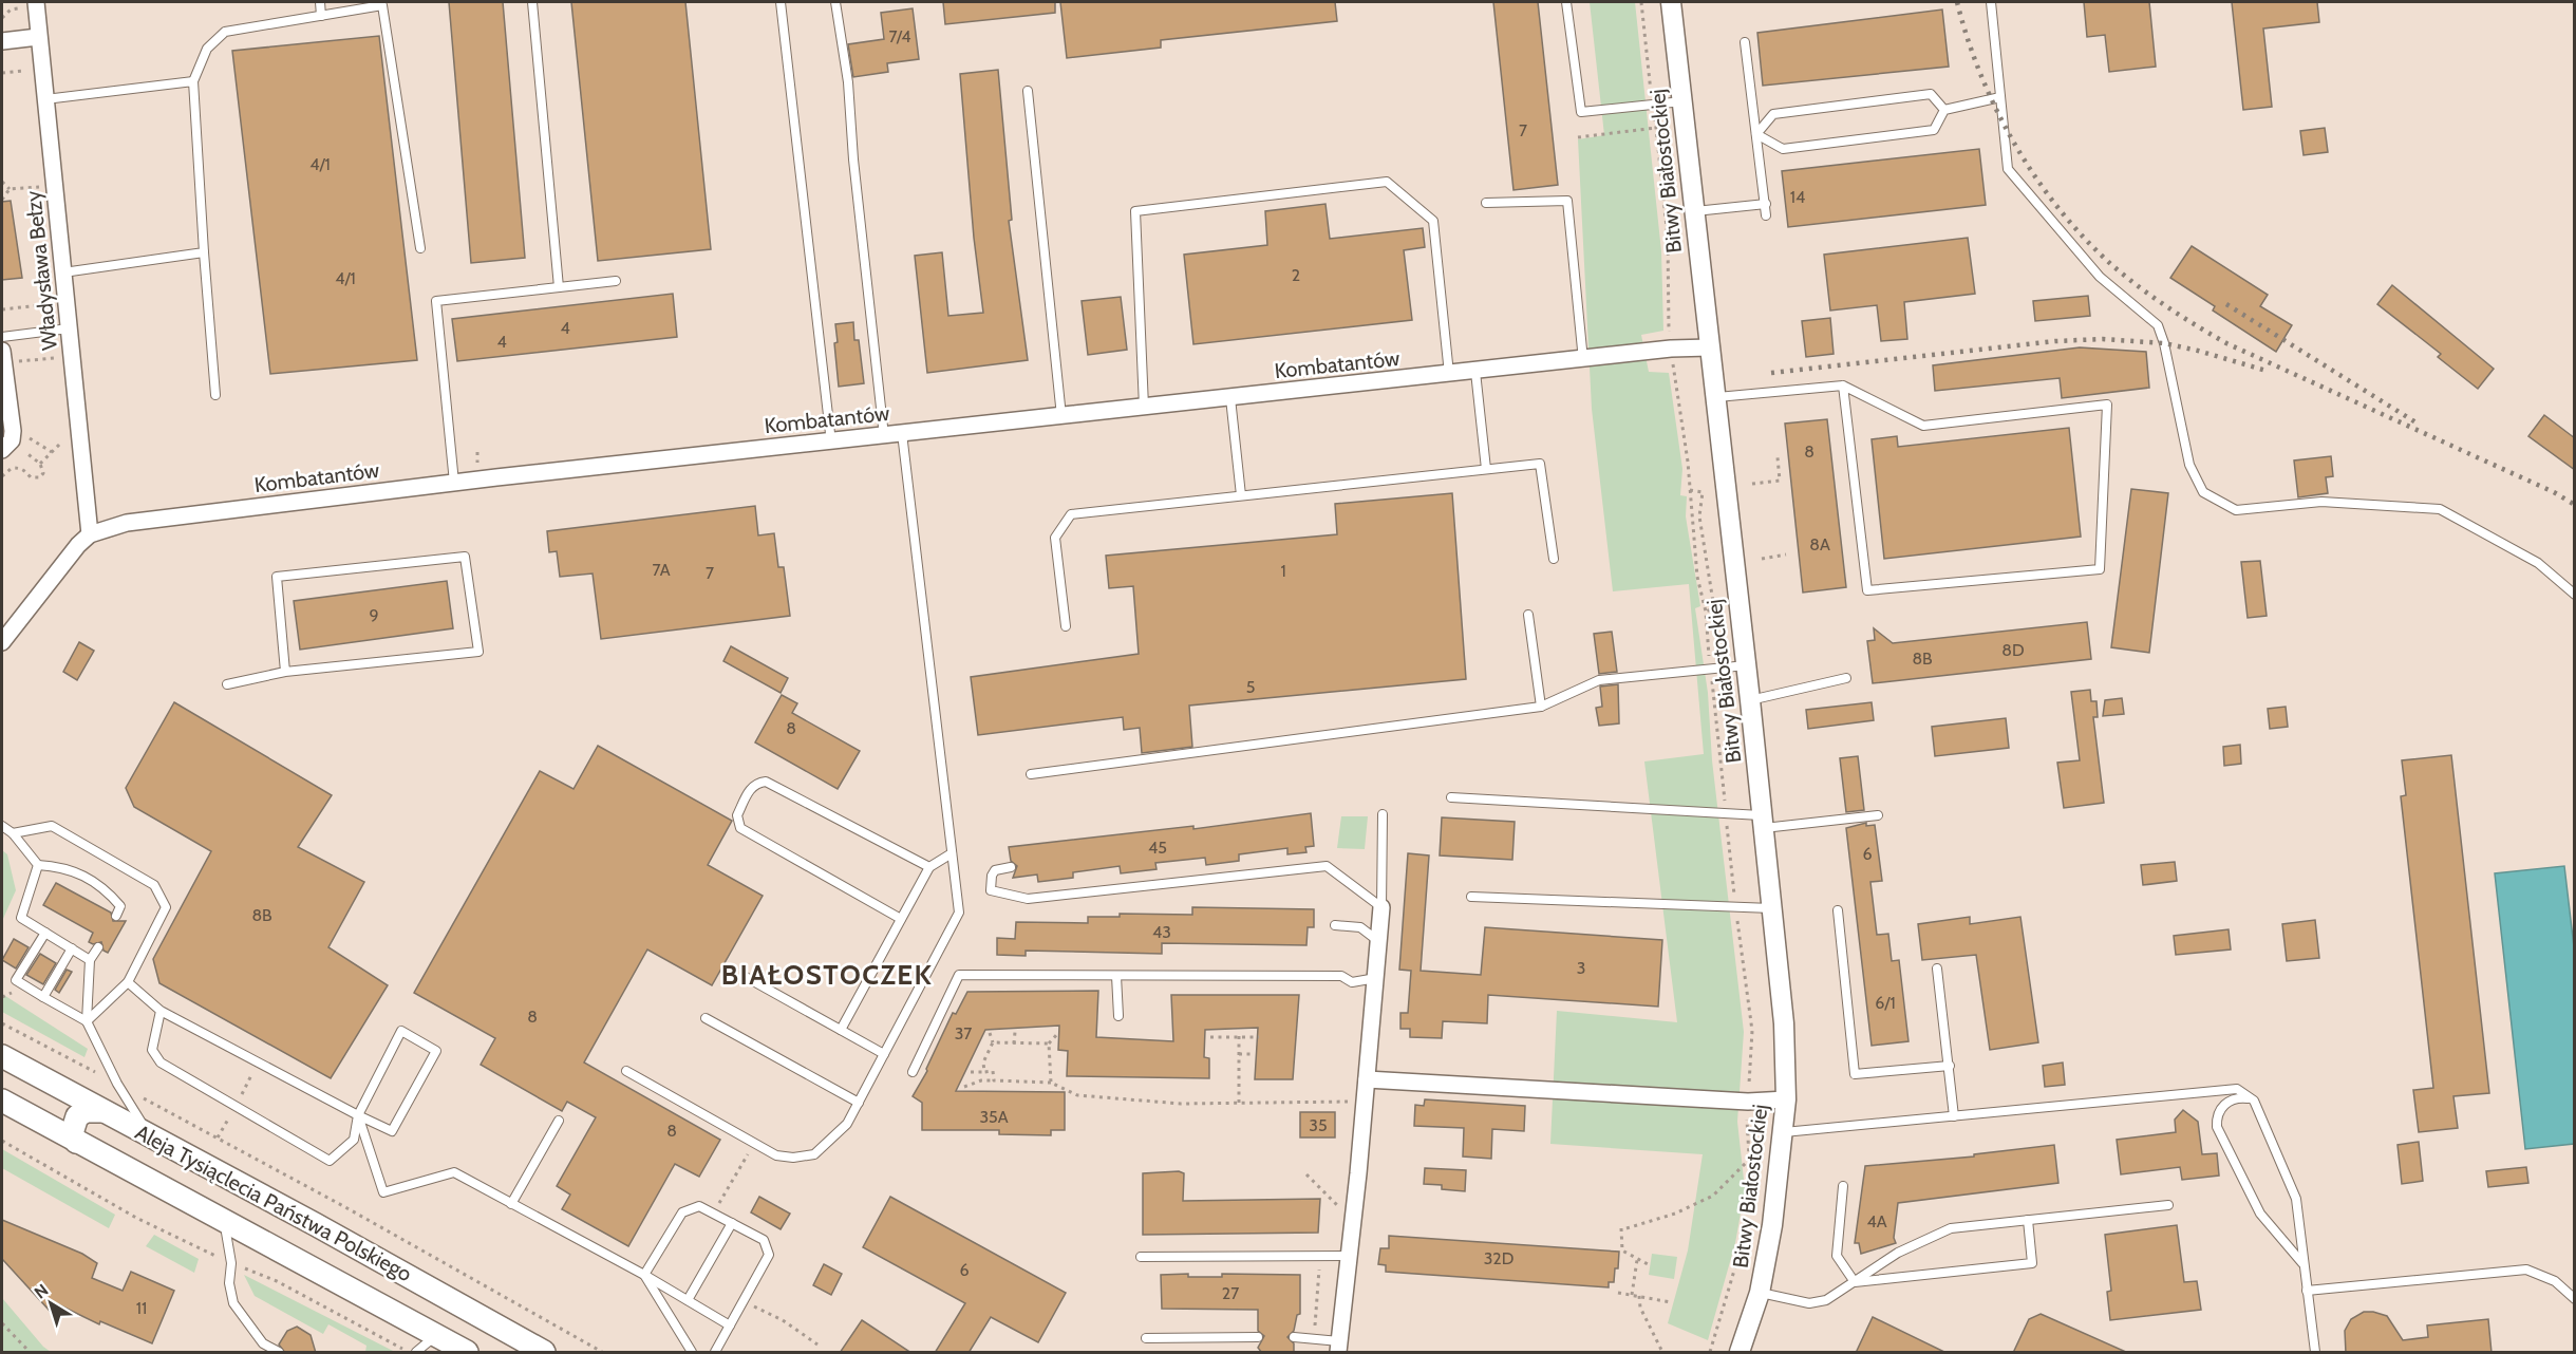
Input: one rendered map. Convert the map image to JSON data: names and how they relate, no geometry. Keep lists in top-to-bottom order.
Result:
{
  "streets": {
    "main road": ["Aleja Tysiąclecia Państwa Polskiego"],
    "street": ["Bitwy Białostockiej", "Władysława Bełzy", "Kombatantów"]
  },
  "crossings": [
    ["Bitwy Białostockiej", "Kombatantów"],
    ["Władysława Bełzy", "Kombatantów"]
  ],
  "districts": ["BIAŁOSTOCZEK"],
  "house_numbers": [
    "7/4",
    "7",
    "4/1",
    "14",
    "2",
    "4/1",
    "4",
    "4",
    "8",
    "8A",
    "7A",
    "1",
    "7",
    "9",
    "8D",
    "8B",
    "5",
    "8",
    "45",
    "6",
    "8B",
    "43",
    "3",
    "6/1",
    "8",
    "37",
    "35A",
    "35",
    "8",
    "4A",
    "32D",
    "6",
    "27",
    "11"
  ],
  "north": "top left"
}
